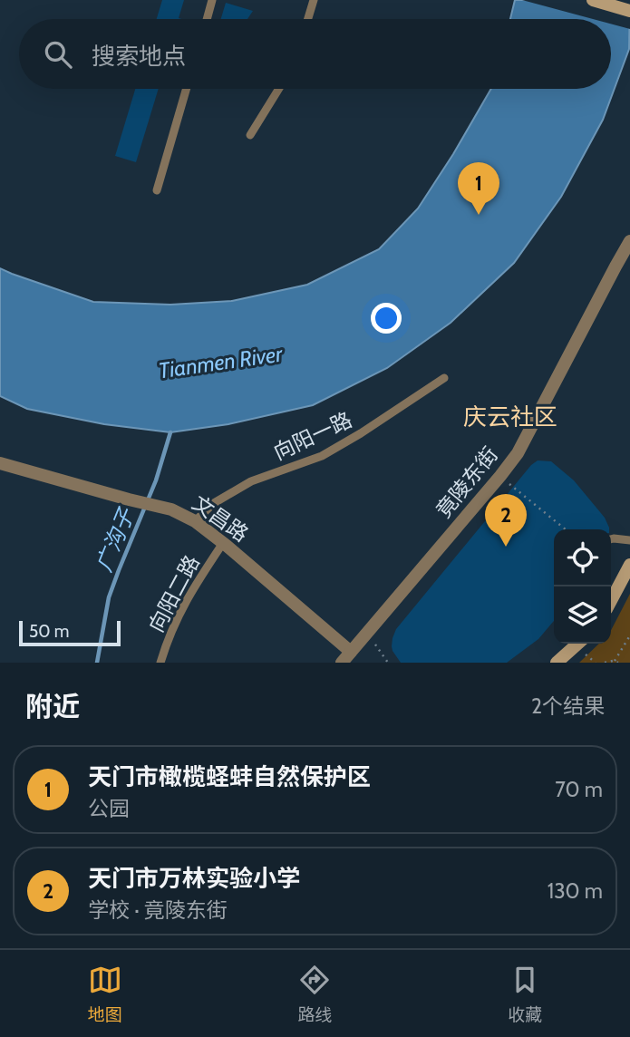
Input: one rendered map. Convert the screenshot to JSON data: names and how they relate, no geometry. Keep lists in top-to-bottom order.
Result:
{
  "streets": {
    "street": ["竟陵东街", "文昌路"],
    "lane": ["向阳一路", "向阳二路"]
  },
  "crossings": [
    ["向阳一路", "文昌路"],
    ["竟陵东街", "文昌路"],
    ["文昌路", "向阳二路"]
  ],
  "districts": ["庆云社区"],
  "water": ["Tianmen River", "广沟子"],
  "scale_bar": "50 m",
  "page": {
    "search": "搜索地点",
    "pins": ["1", "2"],
    "scale": "50 m",
    "heading": ["附近", "2个结果"],
    "list": [
      {
        "mark": "1",
        "name": "天门市橄榄蛏蚌自然保护区",
        "note": "公园",
        "value": "70 m"
      },
      {
        "mark": "2",
        "name": "天门市万林实验小学",
        "note": "学校 · 竟陵东街",
        "value": "130 m"
      }
    ],
    "nav": ["地图", "路线", "收藏"]
  }
}
